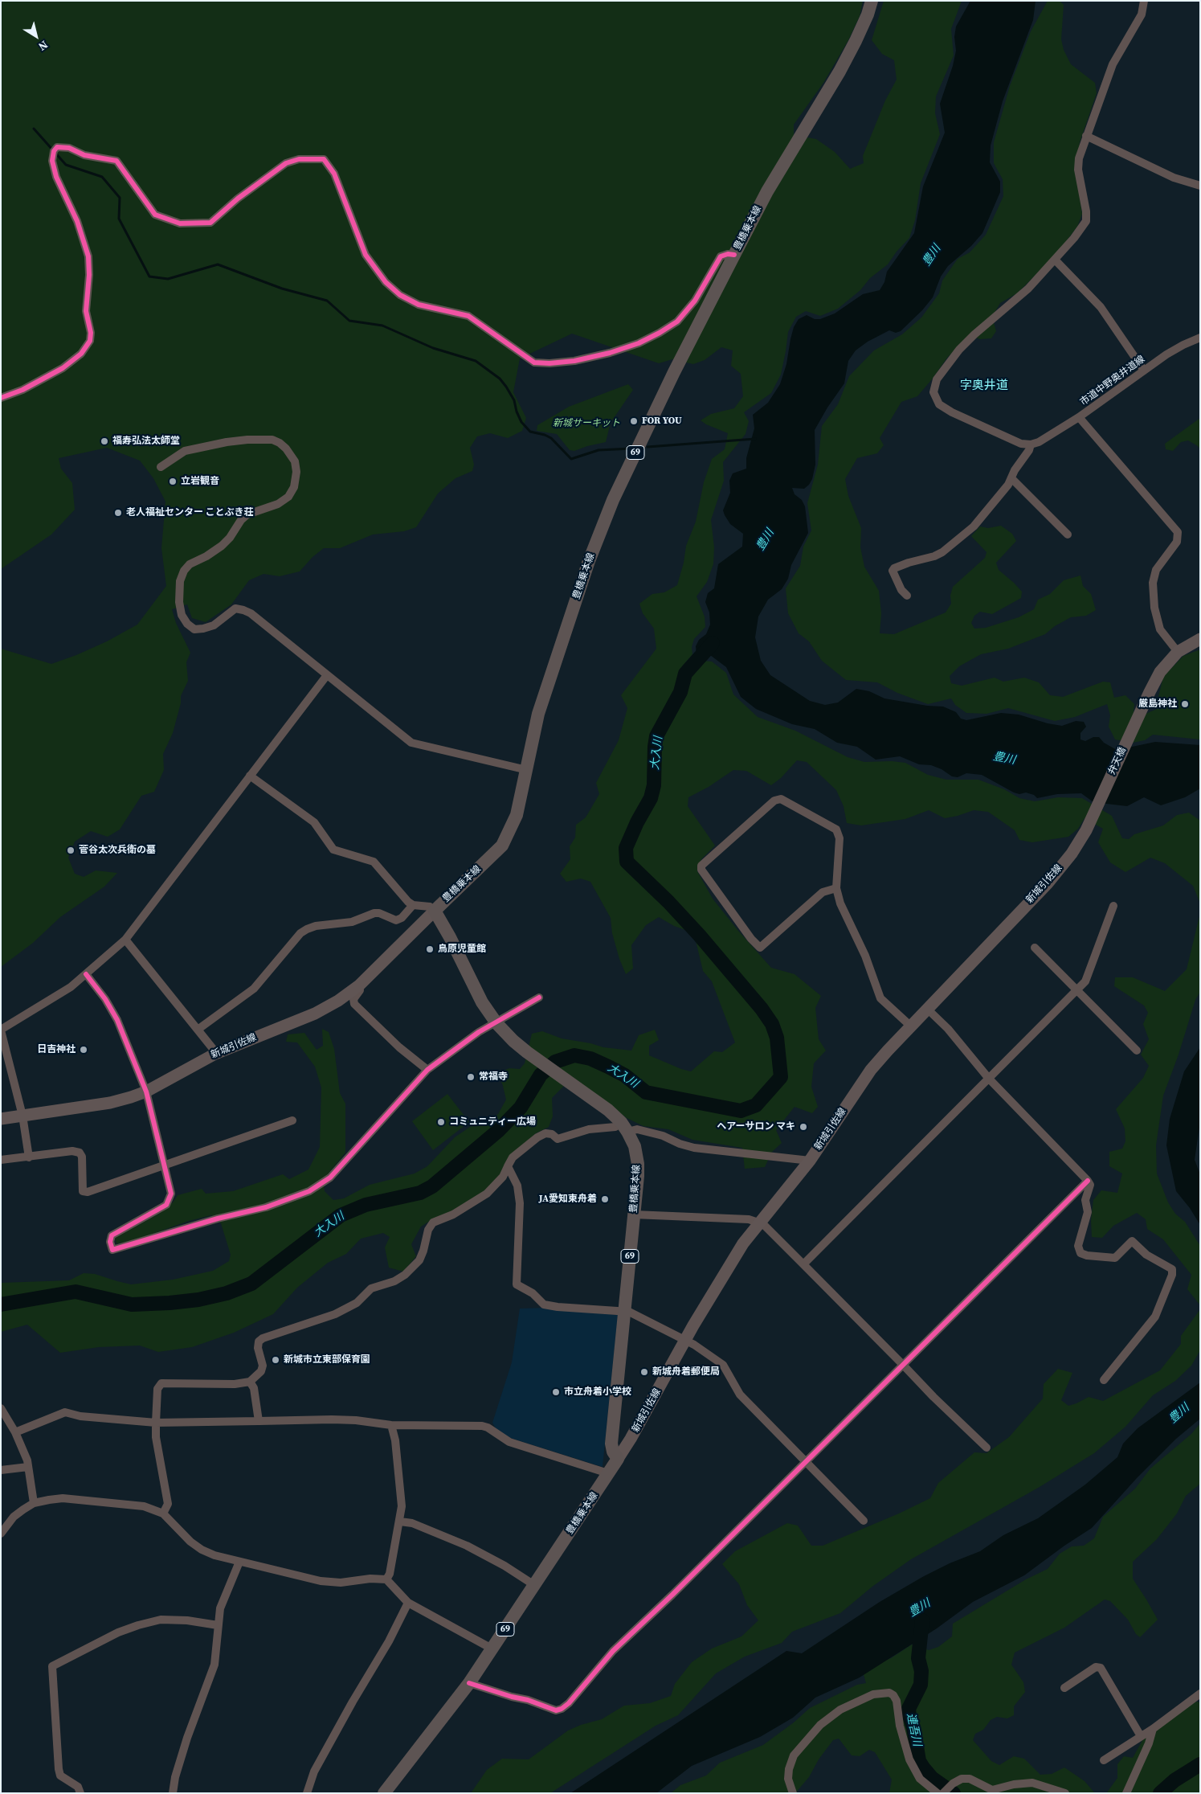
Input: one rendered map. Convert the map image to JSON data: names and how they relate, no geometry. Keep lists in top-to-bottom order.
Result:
{
  "streets": {
    "main road": [
      "豊橋乗本線",
      "69",
      "弁天橋",
      "新城引佐線"
    ],
    "street": ["市道中野奥井道線"]
  },
  "crossings": [
    ["豊橋乗本線", "新城引佐線"],
    ["弁天橋", "新城引佐線"]
  ],
  "districts": ["字奥井道"],
  "water": ["豊川", "大入川", "連吾川"],
  "parks": ["新城サーキット"],
  "places": [
    "FOR YOU",
    "福寿弘法太師堂",
    "立岩観音",
    "老人福祉センター ことぶき荘",
    "厳島神社",
    "菅谷太次兵衛の墓",
    "鳥原児童館",
    "日吉神社",
    "常福寺",
    "コミュニティー広場",
    "ヘアーサロン マキ",
    "JA愛知東舟着",
    "新城市立東部保育園",
    "新城舟着郵便局",
    "市立舟着小学校"
  ],
  "north": "bottom right"
}
